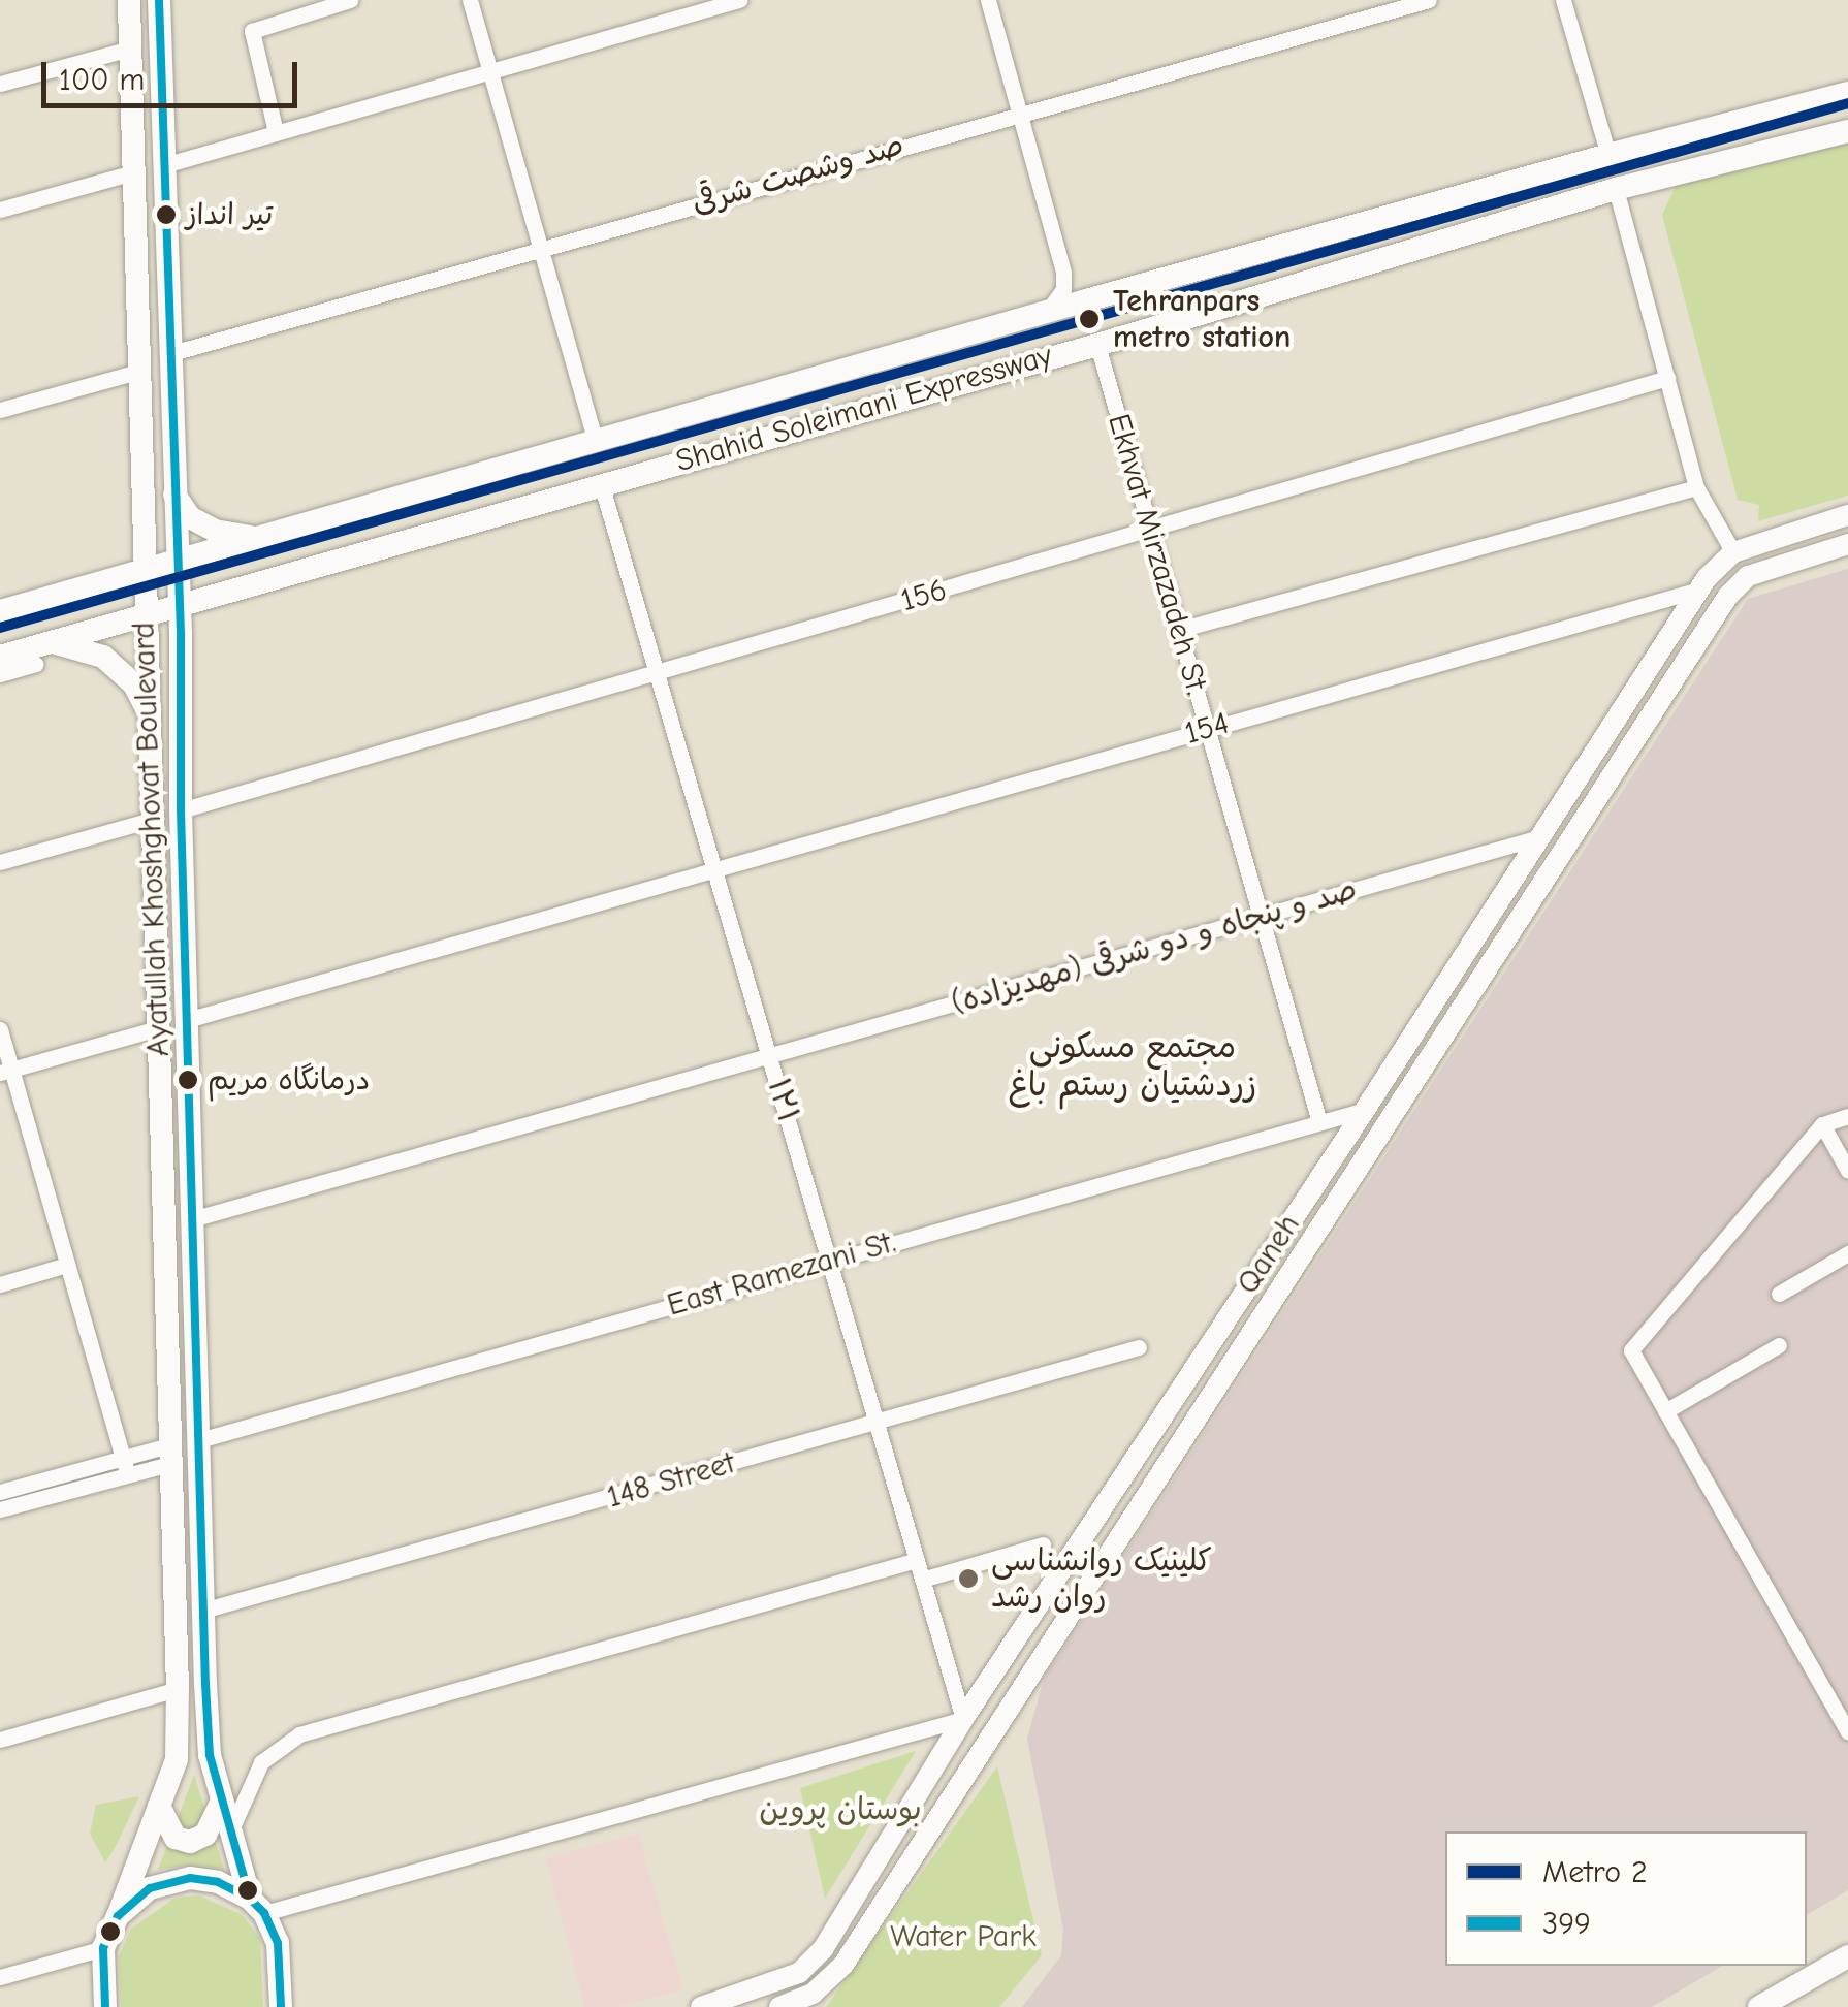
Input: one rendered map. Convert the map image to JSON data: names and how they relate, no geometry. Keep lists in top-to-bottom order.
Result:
{
  "streets": {
    "main road": ["Shahid Soleimani Expressway", "Ayatullah Khoshghovat Boulevard", "Qaneh"],
    "street": [
      "صد وشصت شرقی",
      "Ekhvat Mirzazadeh St.",
      "156",
      "154",
      "صد و پنجاه و دو شرقی (مهدیزاده)",
      "۱۲۱",
      "East Ramezani St.",
      "148 Street"
    ]
  },
  "crossings": [
    ["صد وشصت شرقی", "Ayatullah Khoshghovat Boulevard"],
    ["Shahid Soleimani Expressway", "Ekhvat Mirzazadeh St."],
    ["Shahid Soleimani Expressway", "Ayatullah Khoshghovat Boulevard"],
    ["Shahid Soleimani Expressway", "۱۲۱"],
    ["Ekhvat Mirzazadeh St.", "156"],
    ["Ekhvat Mirzazadeh St.", "154"],
    ["Ekhvat Mirzazadeh St.", "صد و پنجاه و دو شرقی (مهدیزاده)"],
    ["Ekhvat Mirzazadeh St.", "East Ramezani St."],
    ["156", "Ayatullah Khoshghovat Boulevard"],
    ["156", "۱۲۱"],
    ["154", "Ayatullah Khoshghovat Boulevard"],
    ["154", "۱۲۱"],
    ["154", "Qaneh"],
    ["Ayatullah Khoshghovat Boulevard", "صد و پنجاه و دو شرقی (مهدیزاده)"],
    ["Ayatullah Khoshghovat Boulevard", "East Ramezani St."],
    ["Ayatullah Khoshghovat Boulevard", "148 Street"],
    ["صد و پنجاه و دو شرقی (مهدیزاده)", "۱۲۱"],
    ["صد و پنجاه و دو شرقی (مهدیزاده)", "Qaneh"],
    ["۱۲۱", "Qaneh"],
    ["۱۲۱", "East Ramezani St."],
    ["۱۲۱", "148 Street"],
    ["Qaneh", "East Ramezani St."]
  ],
  "districts": ["مجتمع مسکونی زردشتیان رستم باغ"],
  "parks": ["بوستان پروین", "Water Park"],
  "places": [
    "تیر انداز",
    "Tehranpars metro station",
    "درمانگاه مریم",
    "کلینیک روانشناسی روان رشد"
  ],
  "lines": ["transit line 399", "metro line 2"],
  "legend": ["Metro 2", "399"],
  "scale_bar": "100 m"
}
